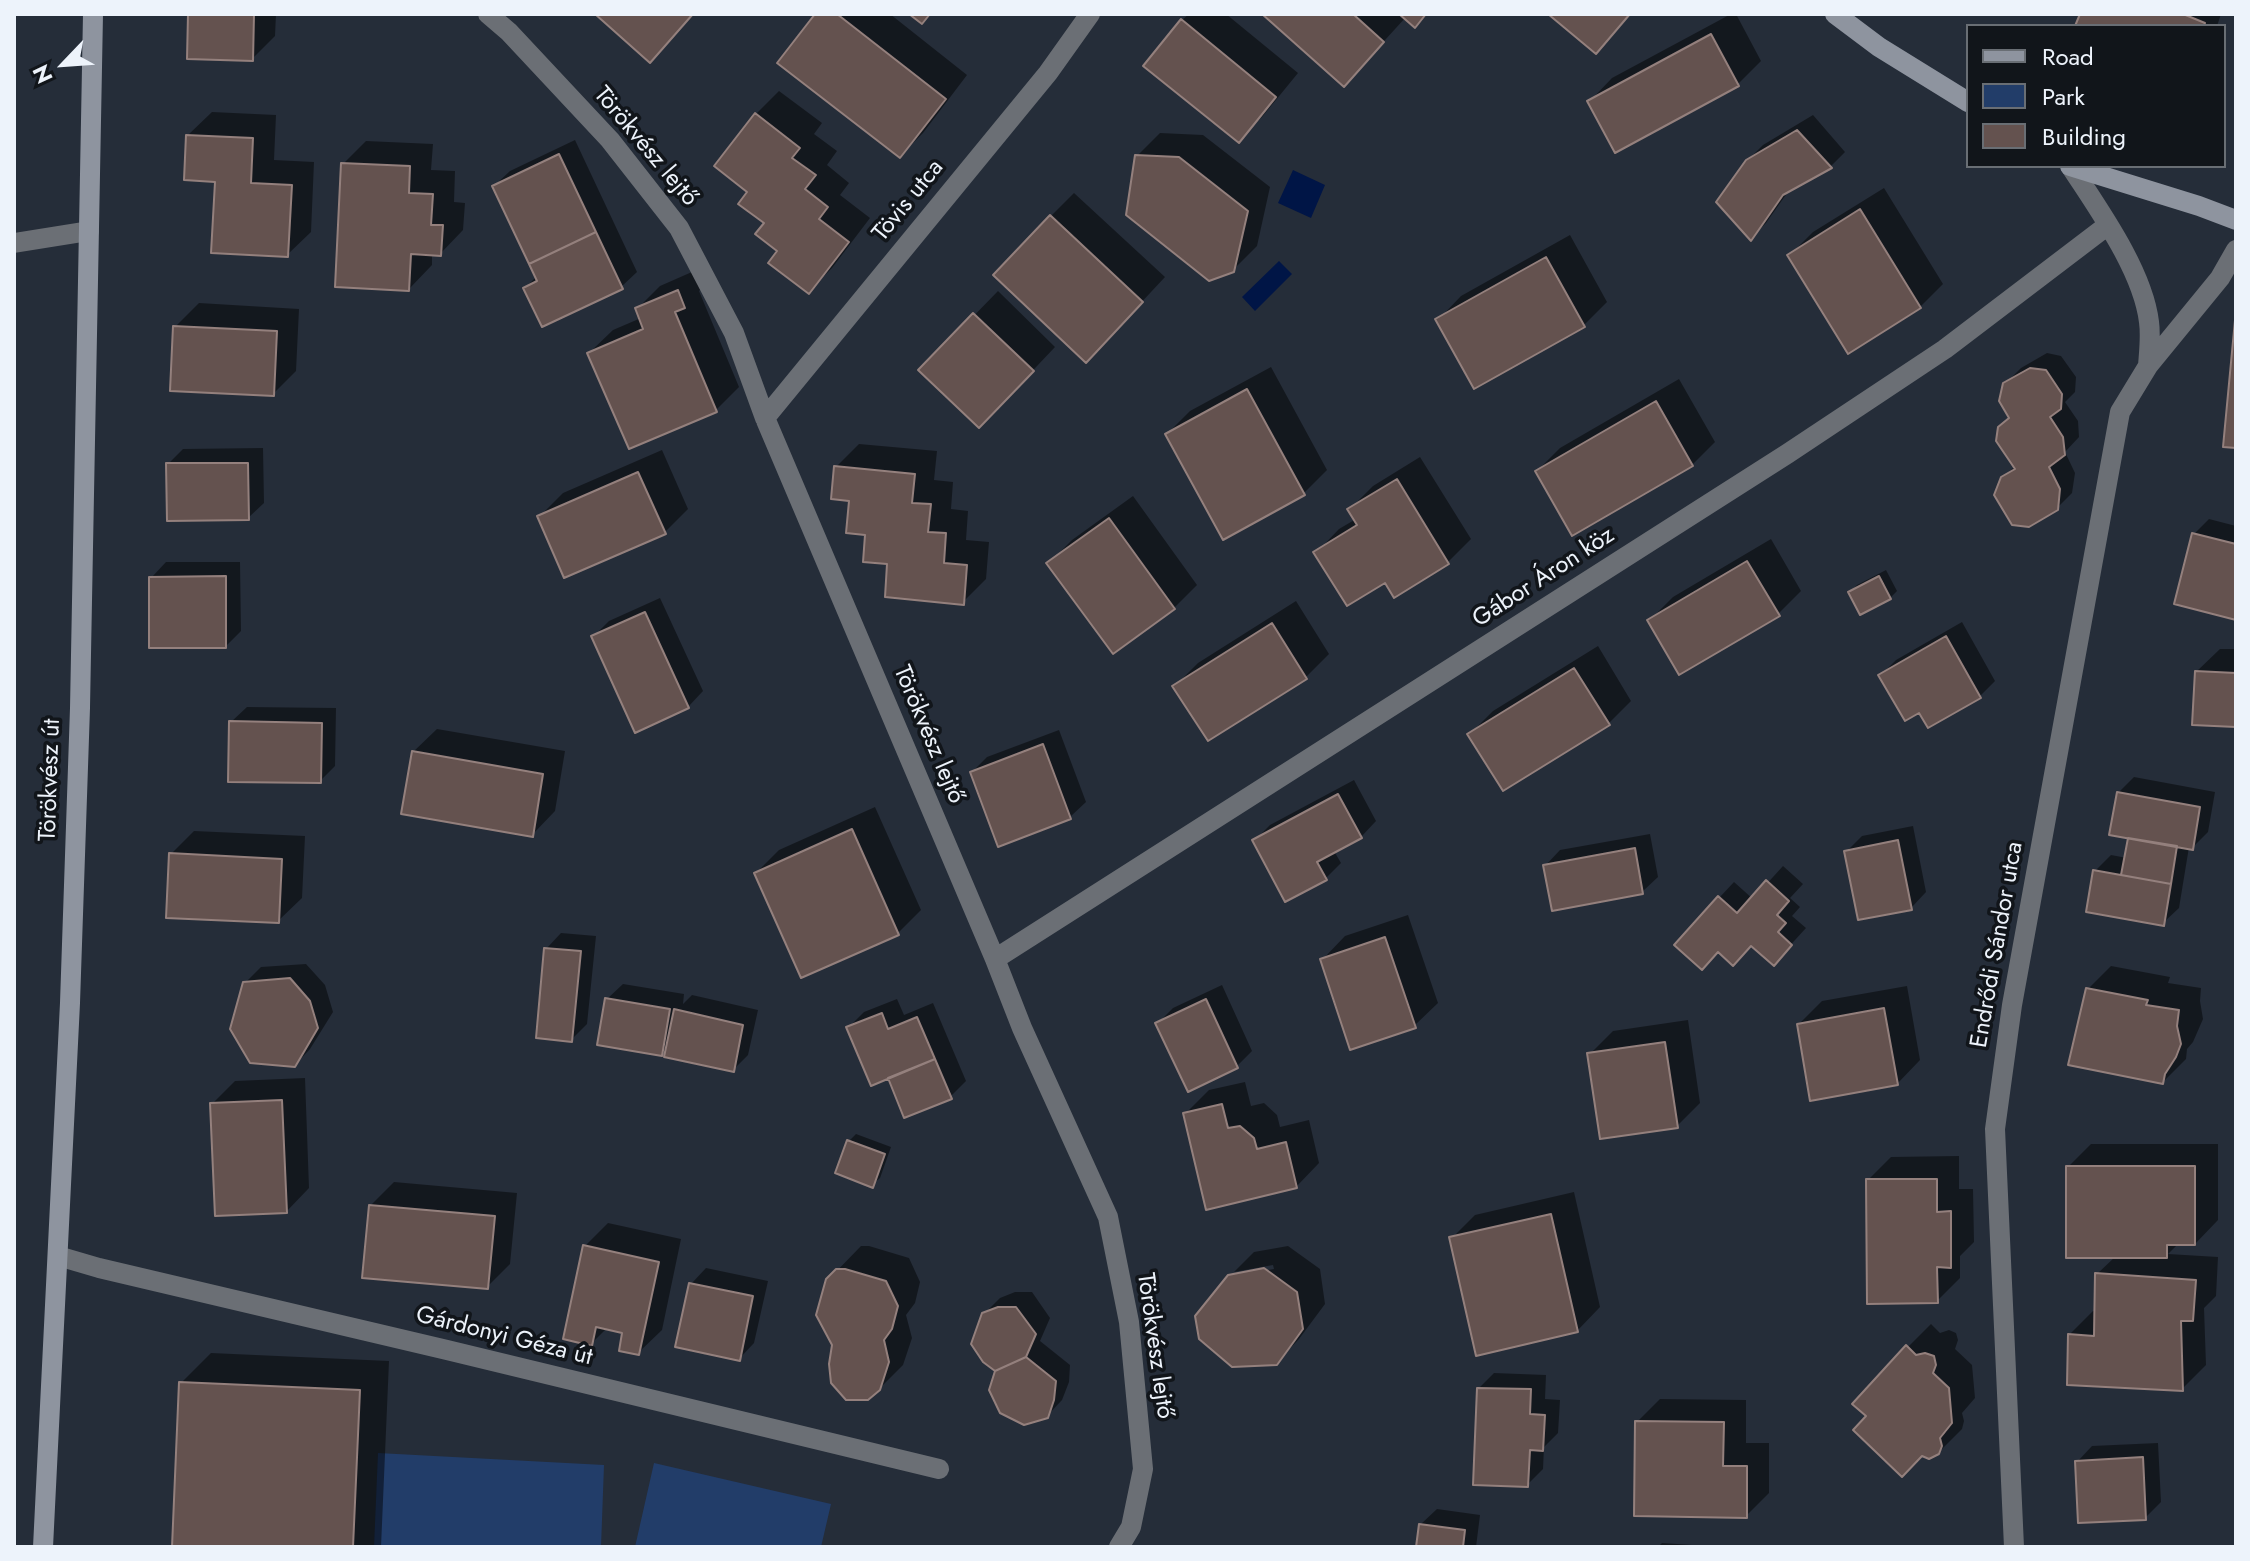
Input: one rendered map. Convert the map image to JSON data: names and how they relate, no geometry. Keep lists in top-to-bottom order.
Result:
{
  "streets": {
    "street": [
      "Törökvész lejtő",
      "Tövis utca",
      "Gábor Áron köz",
      "Törökvész út",
      "Endrődi Sándor utca",
      "Gárdonyi Géza út"
    ]
  },
  "crossings": [
    ["Törökvész lejtő", "Tövis utca"],
    ["Törökvész lejtő", "Gábor Áron köz"],
    ["Törökvész út", "Gárdonyi Géza út"]
  ],
  "legend": ["Road", "Park", "Building"],
  "north": "bottom left"
}
